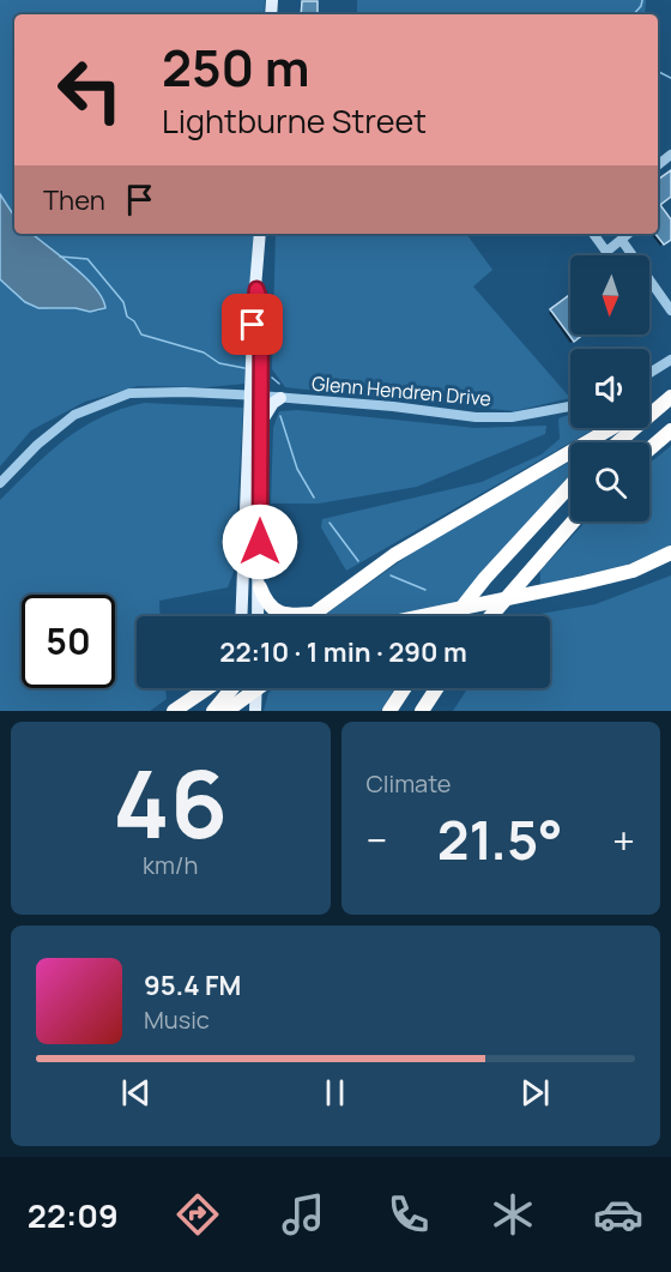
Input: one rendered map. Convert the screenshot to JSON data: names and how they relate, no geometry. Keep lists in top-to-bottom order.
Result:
{
  "streets": {
    "street": ["Glenn Hendren Drive"]
  },
  "north": "bottom",
  "page": {
    "turn": ["250 m", "Lightburne Street"],
    "then": "Then",
    "limit": "50",
    "trip": "22:10 · 1 min · 290 m",
    "tile": [
      ["46", "km/h"],
      "Climate"
    ],
    "heat": ["−", "21.5°", "+"],
    "song": ["95.4 FM", "Music"],
    "tabs": "22:09"
  }
}
